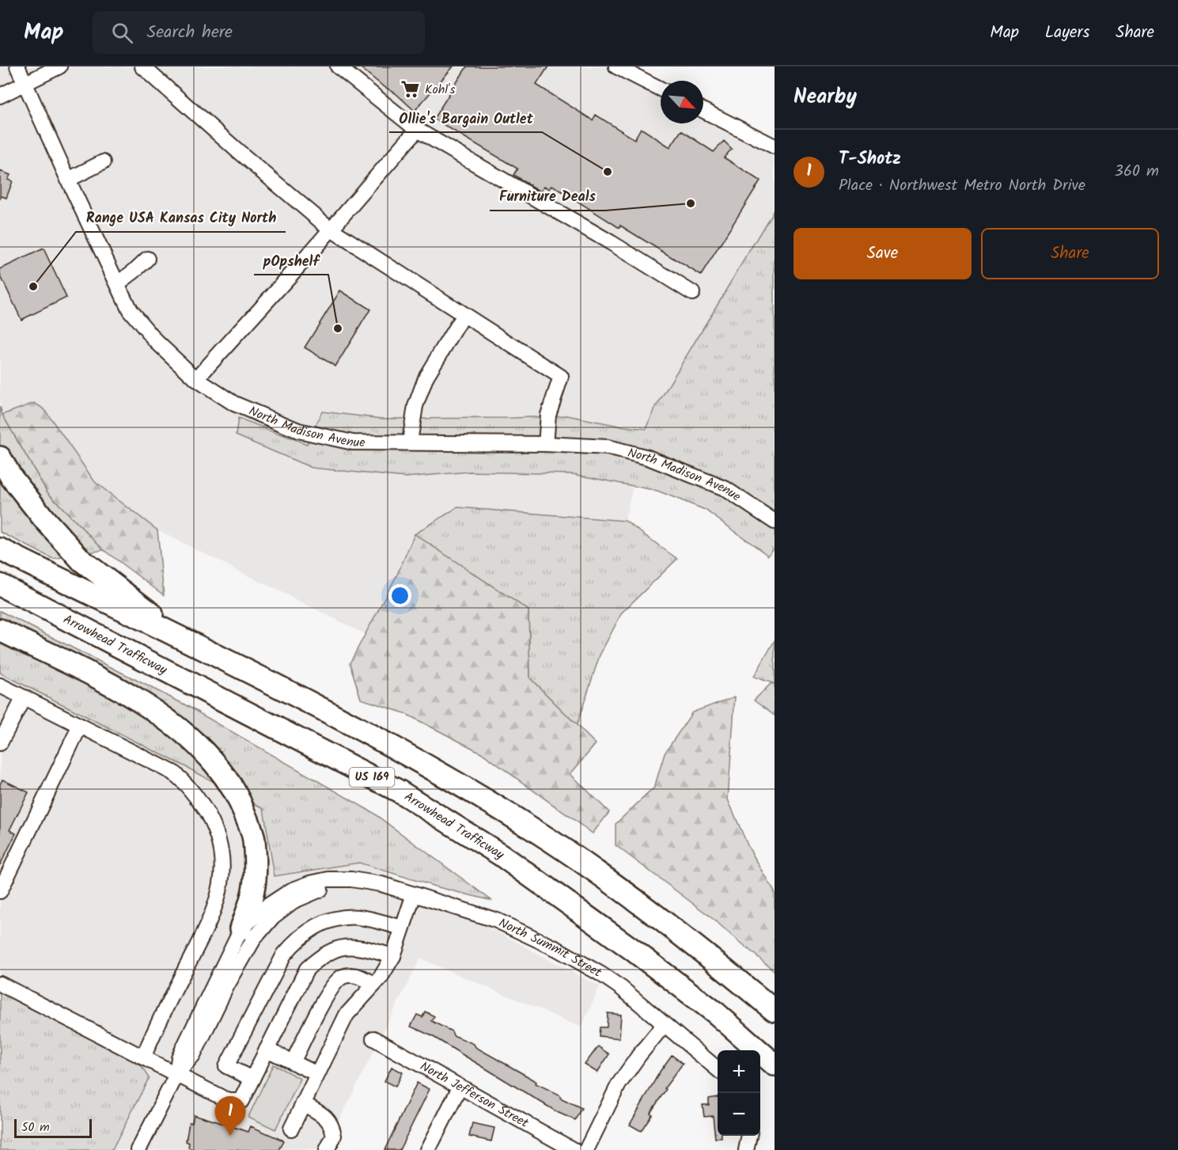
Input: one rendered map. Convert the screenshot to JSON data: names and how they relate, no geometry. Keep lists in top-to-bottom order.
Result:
{
  "streets": {
    "highway": ["Arrowhead Trafficway", "US 169"],
    "street": ["North Madison Avenue", "North Summit Street", "North Jefferson Street"]
  },
  "places": {
    "supermarket": ["Kohl's"],
    "other": [
      "Ollie's Bargain Outlet",
      "Furniture Deals",
      "Range USA Kansas City North",
      "pOpshelf"
    ]
  },
  "scale_bar": "50 m",
  "north": "bottom right",
  "page": {
    "header": "Map",
    "search": "Search here",
    "nav": ["Map", "Layers", "Share"],
    "heading": "Nearby",
    "list": [
      {
        "mark": "1",
        "name": "T-Shotz",
        "note": "Place · Northwest Metro North Drive",
        "value": "360 m"
      }
    ],
    "buttons": ["Save", "Share"],
    "map_buttons": ["+", "−"],
    "pins": "1",
    "scale": "50 m"
  }
}
